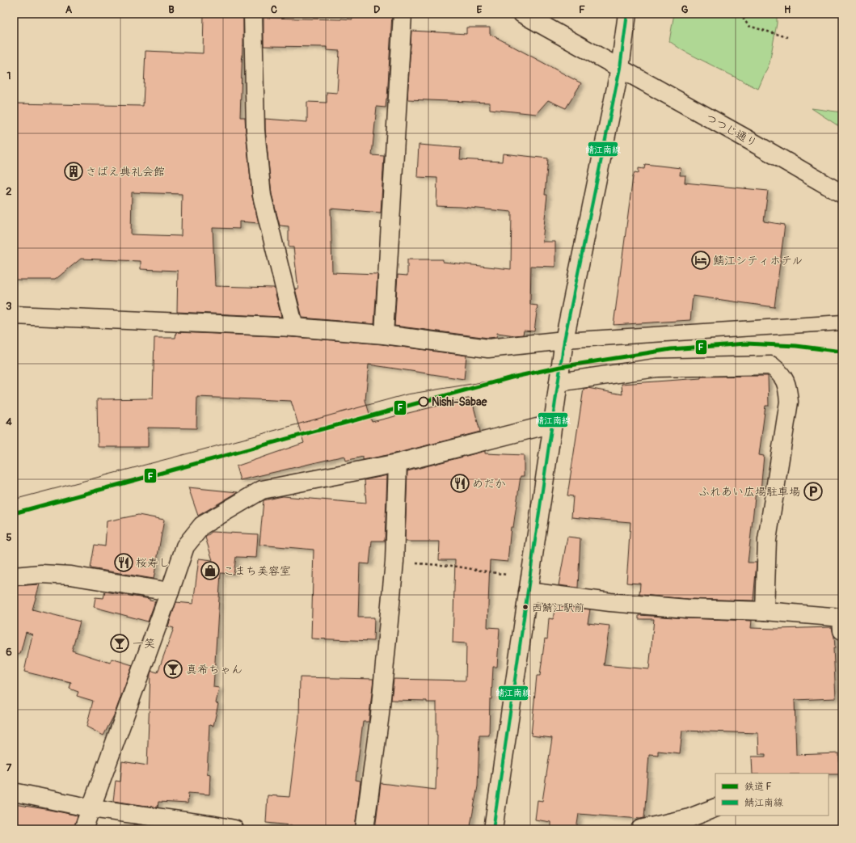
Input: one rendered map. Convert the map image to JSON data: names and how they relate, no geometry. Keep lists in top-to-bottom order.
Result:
{
  "streets": {
    "main road": ["つつじ通り"]
  },
  "places": {
    "building": ["さばえ典礼会館"],
    "hotel": ["鯖江シティホテル"],
    "other": ["Nishi-Sabae", "西鯖江駅前"],
    "restaurant": ["めだか", "桜寿し"],
    "parking": ["ふれあい広場駐車場"],
    "shop": ["こまち美容室"],
    "bar": ["一笑", "真希ちゃん"]
  },
  "lines": ["transit line 鯖江南線", "rail line F"],
  "legend": ["鉄道 F", "鯖江南線"],
  "grid": {
    "columns": [
      "A",
      "B",
      "C",
      "D",
      "E",
      "F",
      "G",
      "H"
    ],
    "rows": [
      "1",
      "2",
      "3",
      "4",
      "5",
      "6",
      "7"
    ]
  }
}
